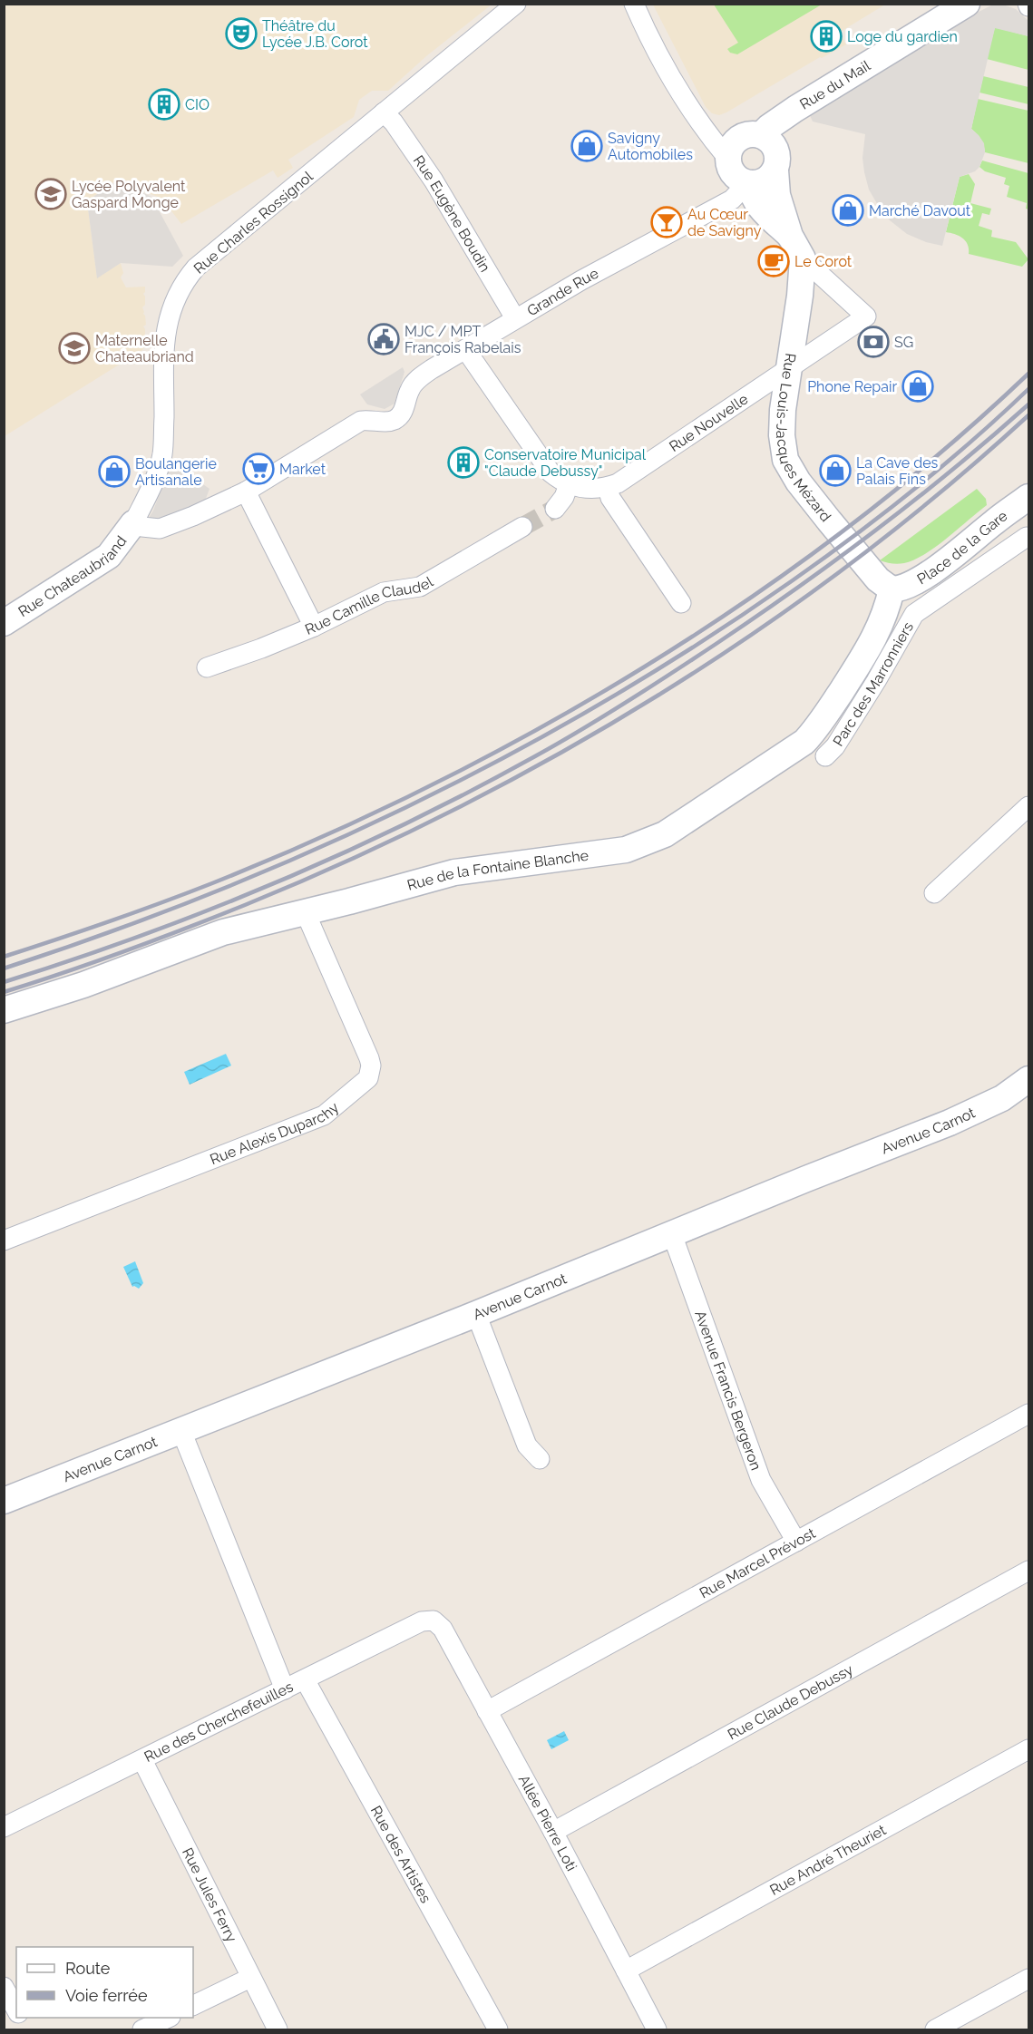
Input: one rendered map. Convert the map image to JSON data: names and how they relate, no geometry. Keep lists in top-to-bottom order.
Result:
{
  "streets": {
    "street": [
      "Rue du Mail",
      "Rue Eugène Boudin",
      "Rue Charles Rossignol",
      "Grande Rue",
      "Rue Nouvelle",
      "Rue Louis-Jacques Mézard",
      "Place de la Gare",
      "Rue Chateaubriand",
      "Rue Camille Claudel",
      "Parc des Marronniers",
      "Rue de la Fontaine Blanche",
      "Avenue Carnot",
      "Rue Alexis Duparchy",
      "Avenue Francis Bergeron",
      "Rue Marcel Prévost",
      "Rue Claude Debussy",
      "Rue des Cherchefeuilles",
      "Allée Pierre Loti",
      "Rue des Artistes",
      "Rue André Theuriet",
      "Rue Jules Ferry"
    ]
  },
  "crossings": [
    ["Rue du Mail", "Grande Rue"],
    ["Rue Eugène Boudin", "Rue Charles Rossignol"],
    ["Rue Eugène Boudin", "Grande Rue"],
    ["Rue Charles Rossignol", "Grande Rue"],
    ["Rue Charles Rossignol", "Rue Chateaubriand"],
    ["Grande Rue", "Rue Chateaubriand"],
    ["Rue Nouvelle", "Rue Louis-Jacques Mézard"],
    ["Rue Louis-Jacques Mézard", "Place de la Gare"],
    ["Rue Louis-Jacques Mézard", "Rue de la Fontaine Blanche"],
    ["Place de la Gare", "Parc des Marronniers"],
    ["Place de la Gare", "Rue de la Fontaine Blanche"],
    ["Rue de la Fontaine Blanche", "Rue Alexis Duparchy"],
    ["Avenue Carnot", "Avenue Francis Bergeron"],
    ["Avenue Francis Bergeron", "Rue Marcel Prévost"],
    ["Rue Marcel Prévost", "Allée Pierre Loti"],
    ["Rue Claude Debussy", "Allée Pierre Loti"],
    ["Rue des Cherchefeuilles", "Allée Pierre Loti"],
    ["Rue des Cherchefeuilles", "Rue des Artistes"],
    ["Rue des Cherchefeuilles", "Rue Jules Ferry"],
    ["Allée Pierre Loti", "Rue André Theuriet"]
  ],
  "places": {
    "theatre": ["Théâtre du Lycée J.B. Corot"],
    "building": ["Loge du gardien", "CIO", "Conservatoire Municipal \"Claude Debussy\""],
    "shop": [
      "Savigny Automobiles",
      "Marché Davout",
      "Phone Repair",
      "La Cave des Palais Fins",
      "Boulangerie Artisanale"
    ],
    "school or university": ["Lycée Polyvalent Gaspard Monge", "Maternelle Chateaubriand"],
    "bar": ["Au Cœur de Savigny"],
    "cafe": ["Le Corot"],
    "public building": ["MJC / MPT François Rabelais"],
    "bank": ["SG"],
    "supermarket": ["Market"]
  },
  "legend": ["Route", "Voie ferrée"]
}
